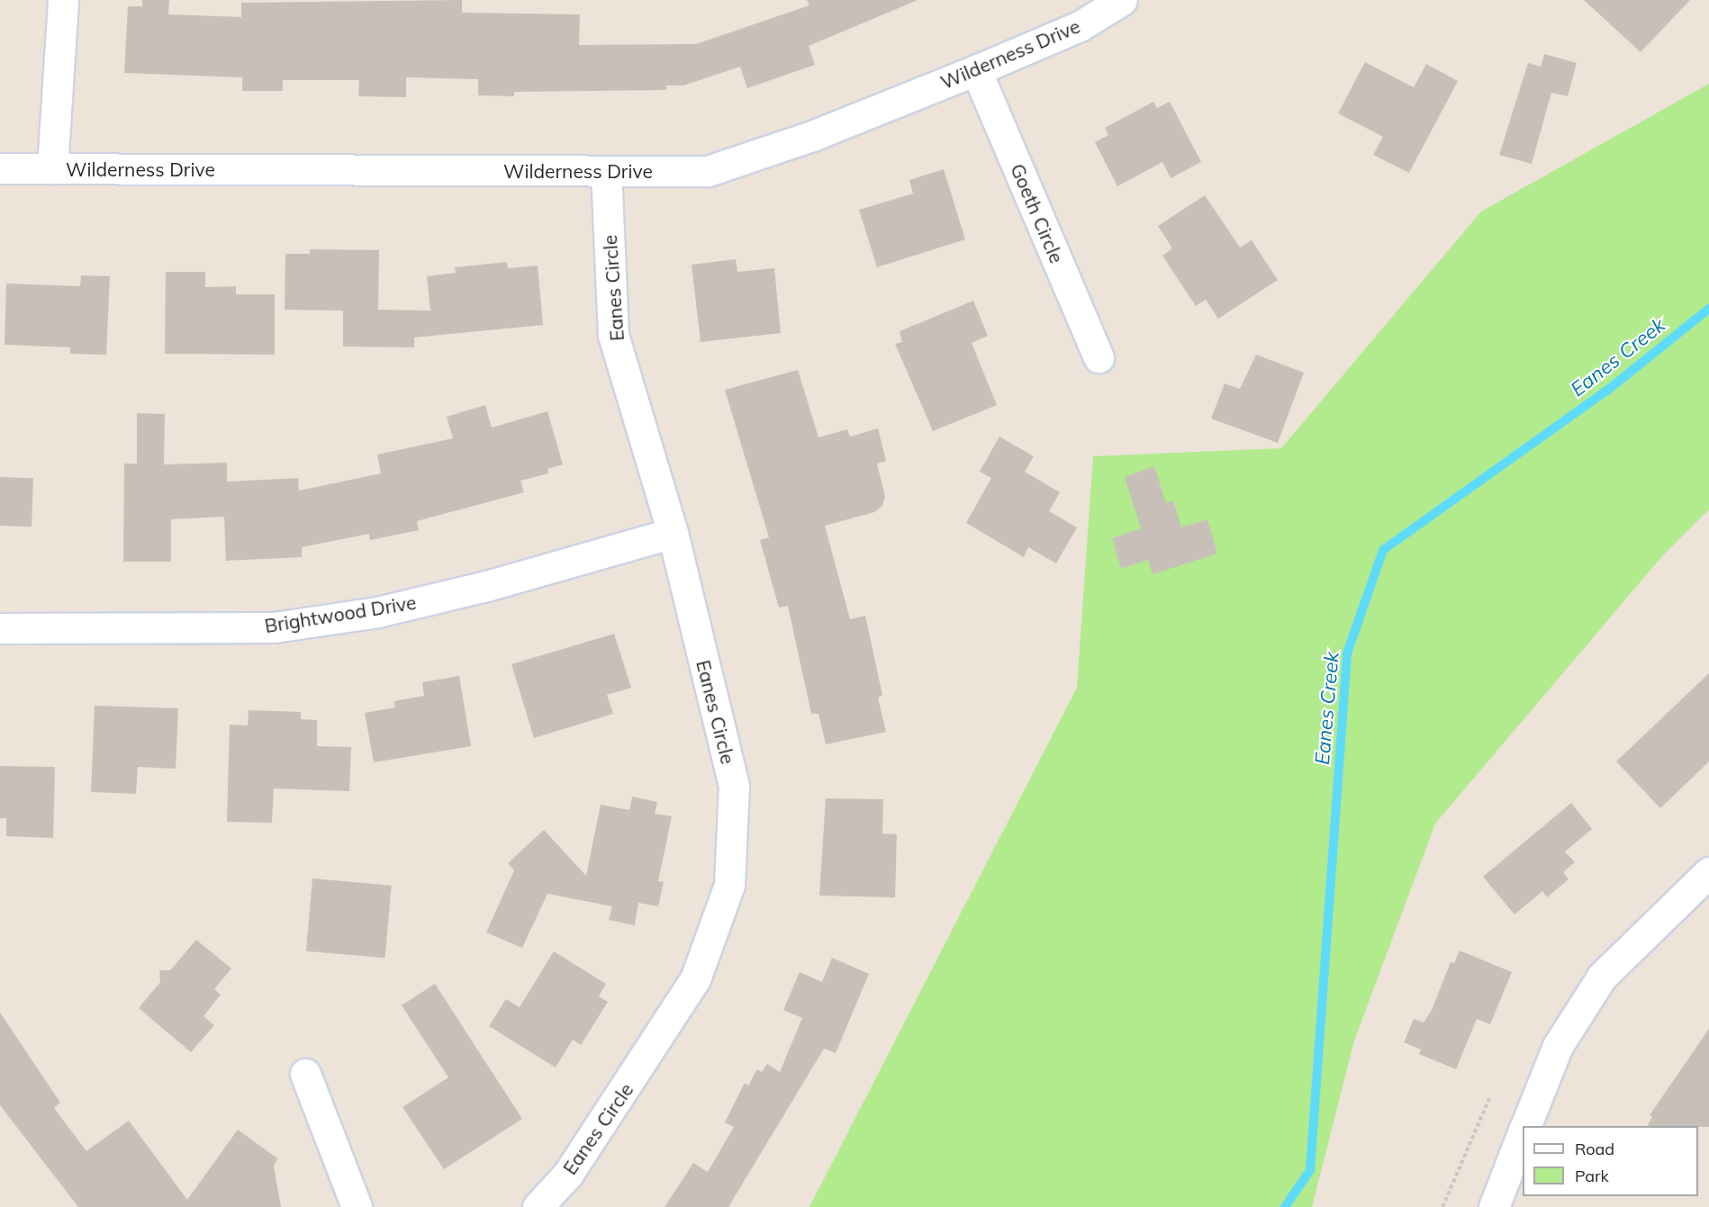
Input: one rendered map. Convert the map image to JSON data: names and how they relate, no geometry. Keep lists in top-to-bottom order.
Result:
{
  "streets": {
    "street": [
      "Wilderness Drive",
      "Goeth Circle",
      "Eanes Circle",
      "Brightwood Drive"
    ]
  },
  "crossings": [
    ["Wilderness Drive", "Goeth Circle"],
    ["Wilderness Drive", "Eanes Circle"],
    ["Eanes Circle", "Brightwood Drive"]
  ],
  "water": ["Eanes Creek"],
  "legend": ["Road", "Park"]
}
